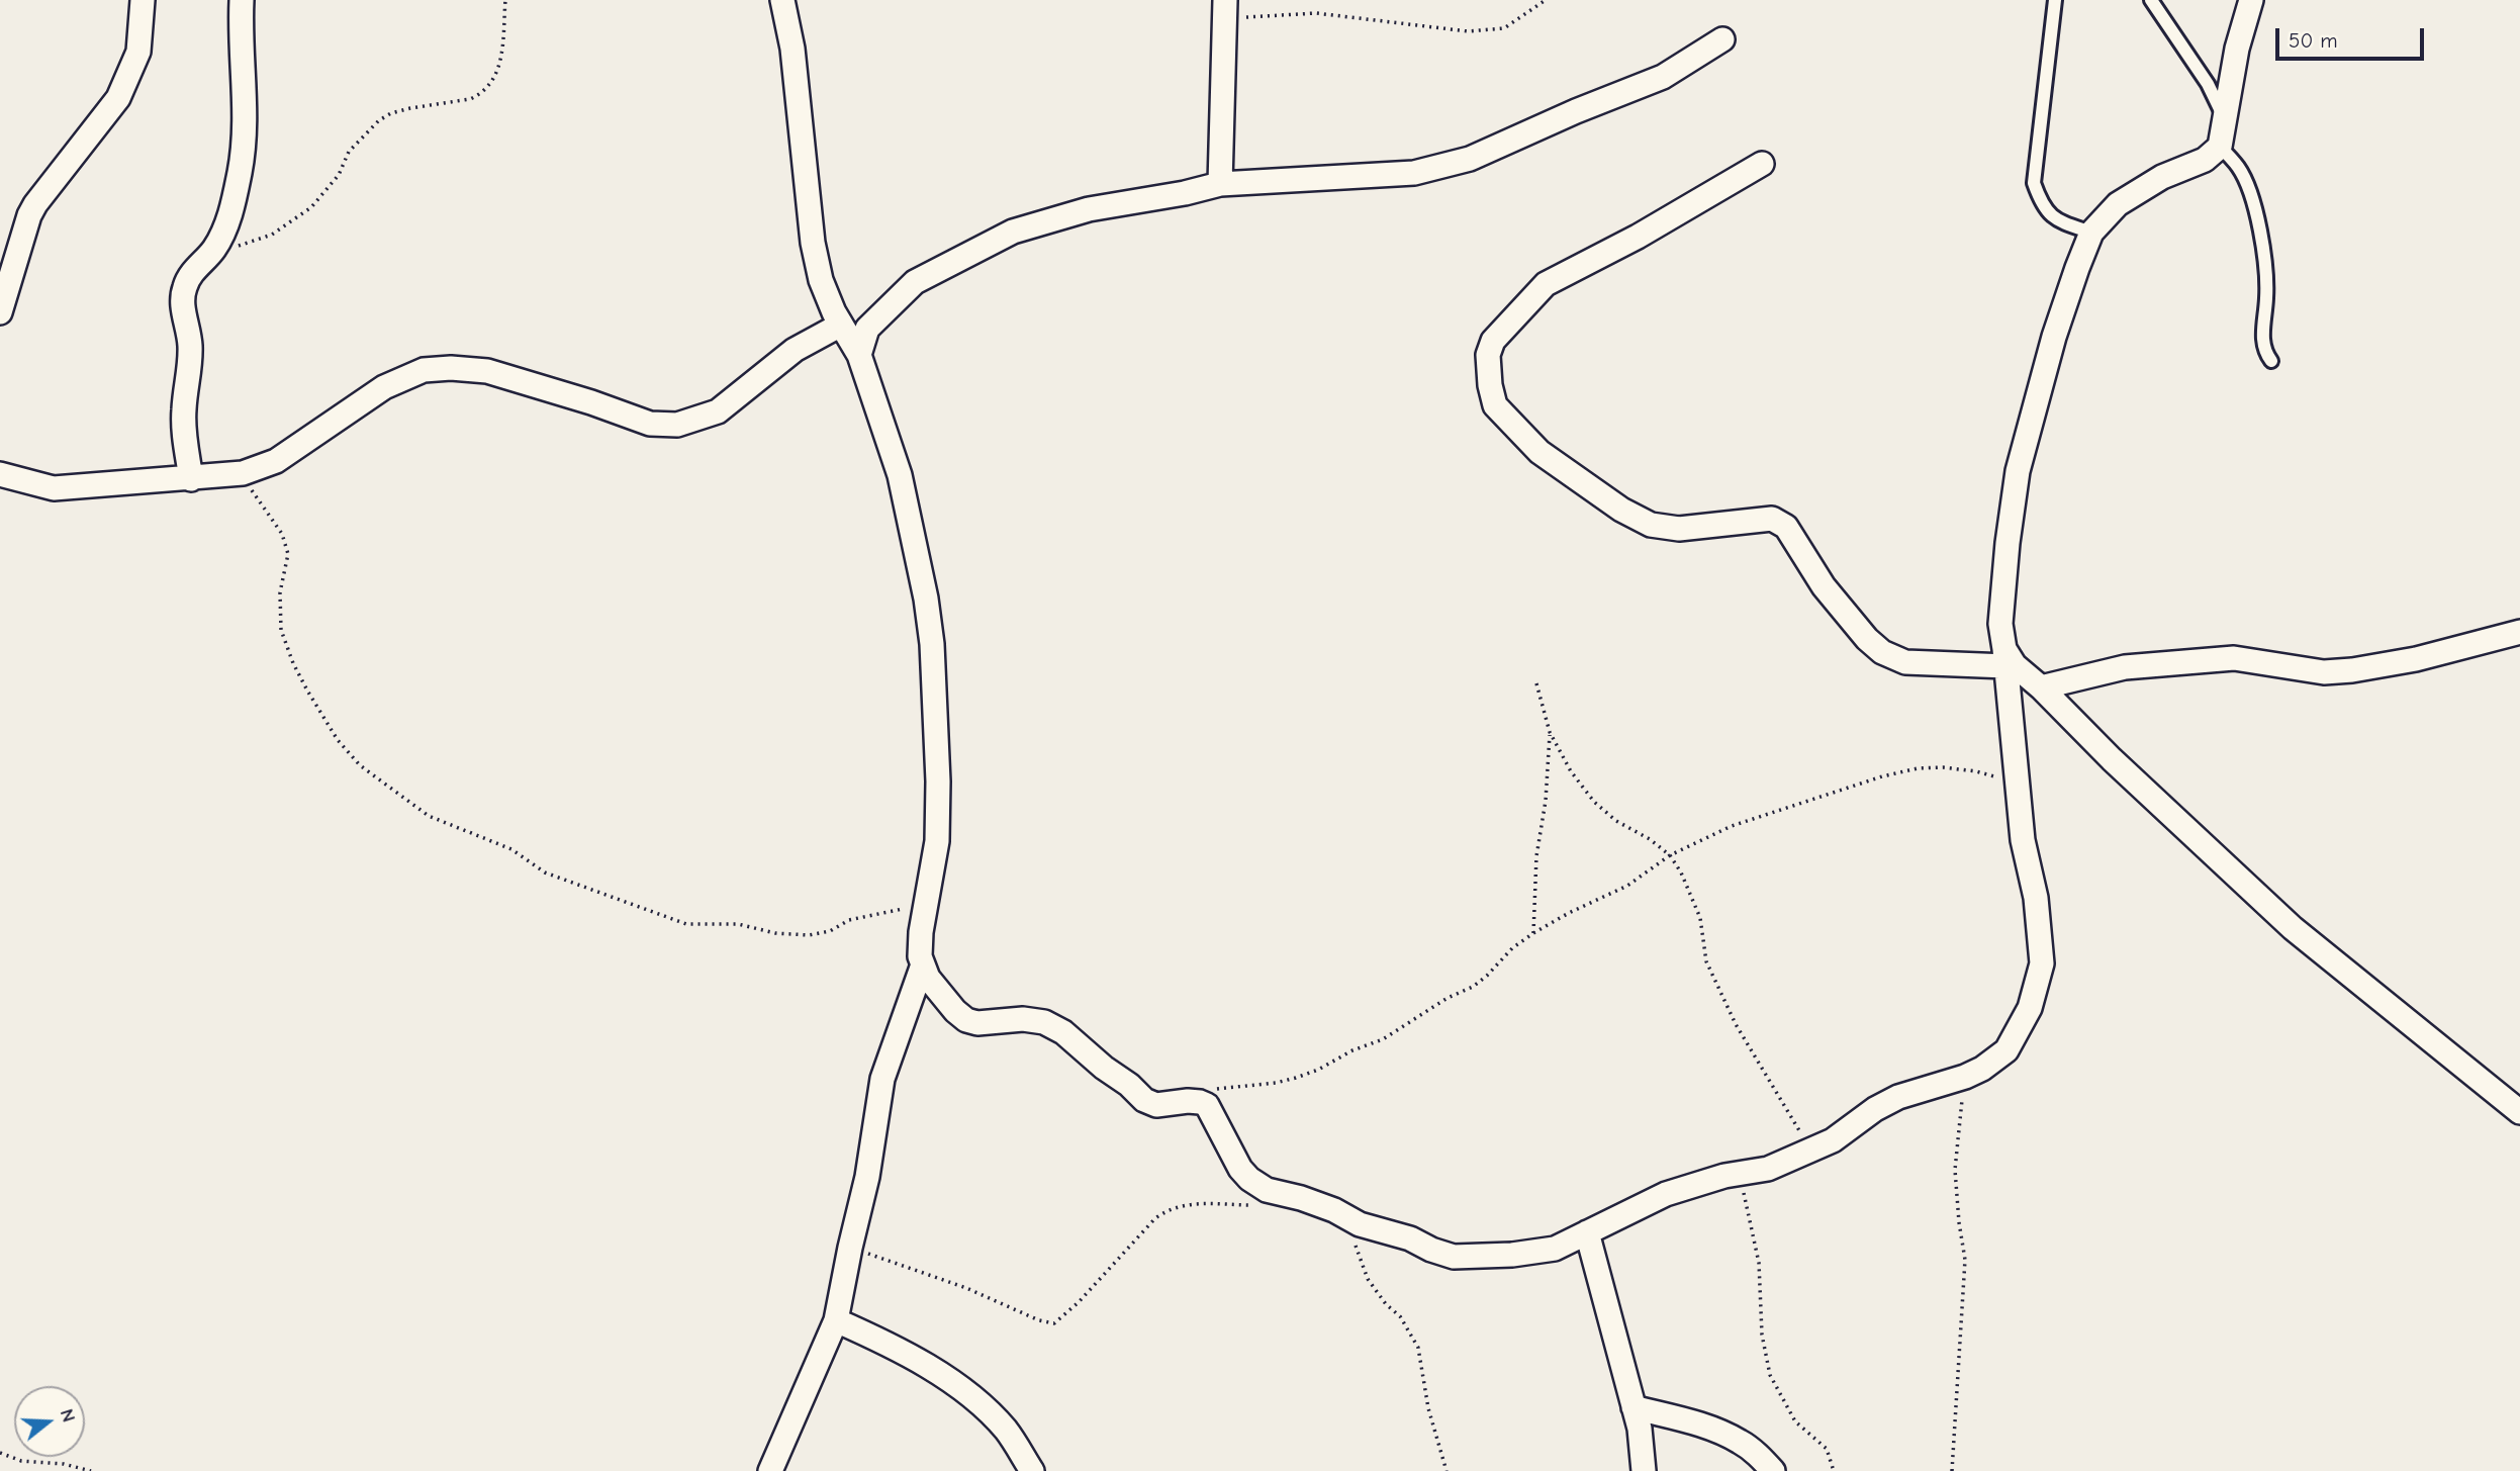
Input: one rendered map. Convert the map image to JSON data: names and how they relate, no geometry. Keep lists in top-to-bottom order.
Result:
{
  "scale_bar": "50 m",
  "north": "right"
}
